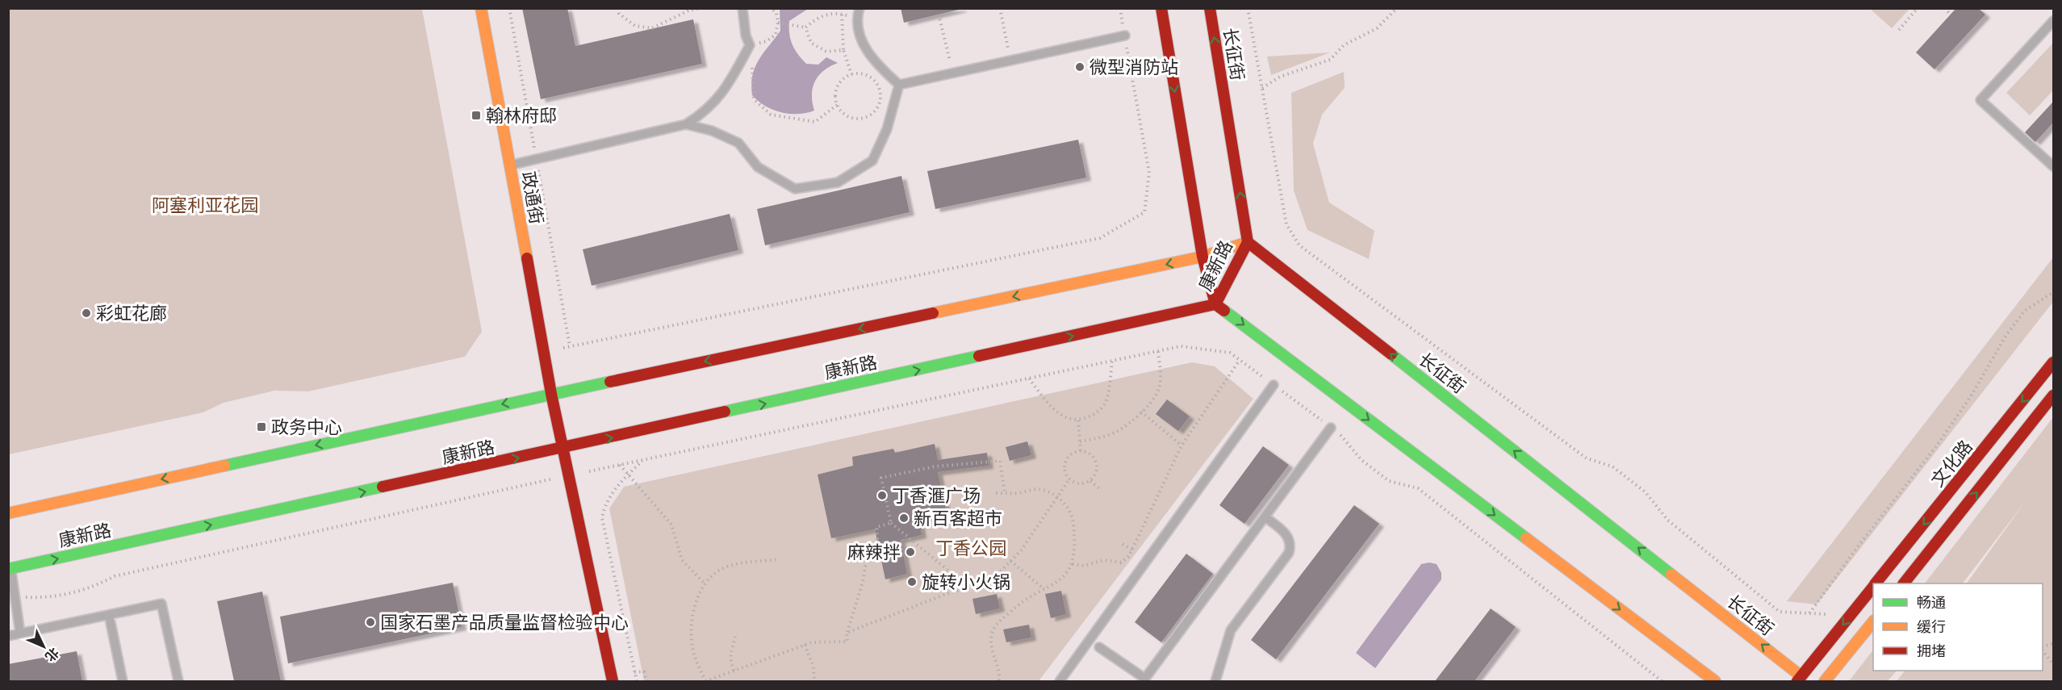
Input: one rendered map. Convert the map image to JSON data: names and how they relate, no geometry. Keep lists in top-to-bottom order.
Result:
{
  "streets": {
    "main road": [
      "长征街",
      "政通街",
      "康新路",
      "文化路"
    ]
  },
  "crossings": [
    ["长征街", "康新路"],
    ["长征街", "文化路"],
    ["政通街", "康新路"]
  ],
  "parks": ["阿塞利亚花园", "丁香公园"],
  "places": {
    "other": [
      "微型消防站",
      "彩虹花廊",
      "丁香滙广场",
      "新百客超市",
      "麻辣拌",
      "旋转小火锅",
      "国家石墨产品质量监督检验中心"
    ],
    "transit": ["翰林府邸", "政务中心"]
  },
  "legend": ["畅通", "缓行", "拥堵"],
  "north": "bottom right"
}
